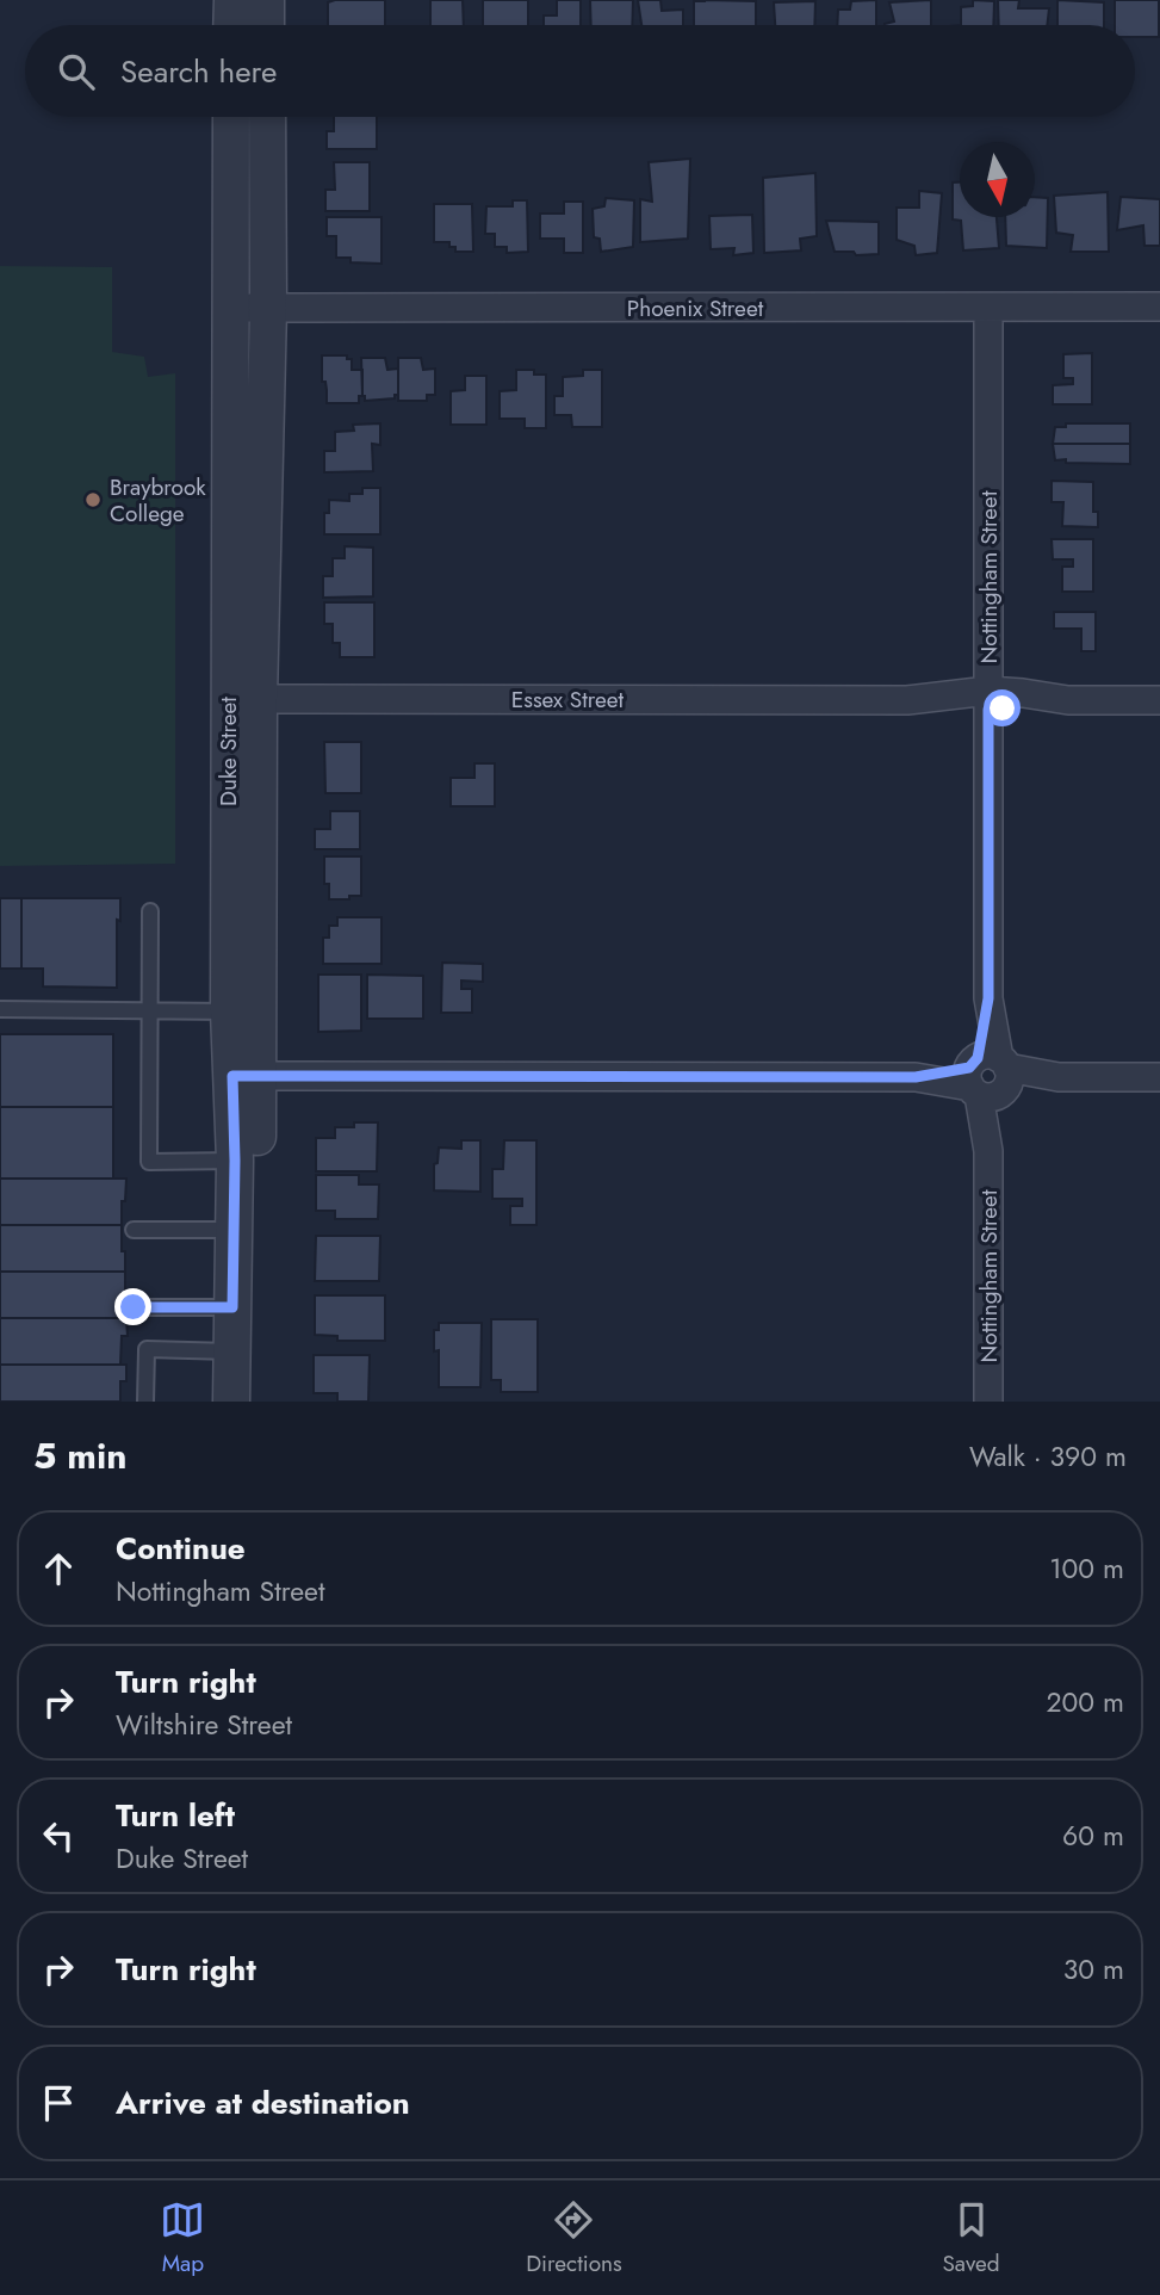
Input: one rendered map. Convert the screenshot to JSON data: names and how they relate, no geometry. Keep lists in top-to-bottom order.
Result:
{
  "streets": {
    "street": [
      "Phoenix Street",
      "Nottingham Street",
      "Essex Street",
      "Duke Street"
    ]
  },
  "crossings": [
    ["Phoenix Street", "Nottingham Street"],
    ["Phoenix Street", "Duke Street"],
    ["Nottingham Street", "Essex Street"],
    ["Essex Street", "Duke Street"]
  ],
  "places": ["Braybrook College"],
  "north": "bottom",
  "page": {
    "search": "Search here",
    "heading": ["5 min", "Walk · 390 m"],
    "list": [
      ["Continue", "Nottingham Street", "100 m"],
      ["Turn right", "Wiltshire Street", "200 m"],
      ["Turn left", "Duke Street", "60 m"],
      ["Turn right", "30 m"],
      "Arrive at destination"
    ],
    "nav": ["Map", "Directions", "Saved"]
  }
}
